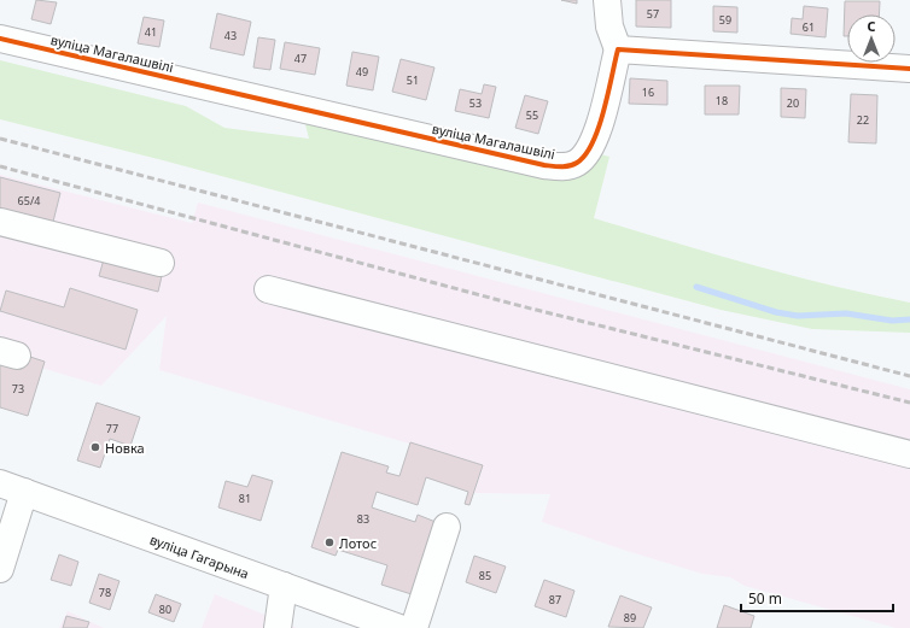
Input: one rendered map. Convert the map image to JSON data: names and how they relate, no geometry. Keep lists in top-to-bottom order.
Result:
{
  "streets": {
    "street": ["вуліца Магалашвілі", "вуліца Гагарына"]
  },
  "places": ["Новка", "Лотос"],
  "house_numbers": [
    "57",
    "59",
    "61",
    "41",
    "43",
    "47",
    "49",
    "51",
    "16",
    "18",
    "53",
    "20",
    "55",
    "22",
    "65/4",
    "73",
    "77",
    "81",
    "83",
    "85",
    "78",
    "87",
    "80",
    "89"
  ],
  "scale_bar": "50 m",
  "north": "top"
}
